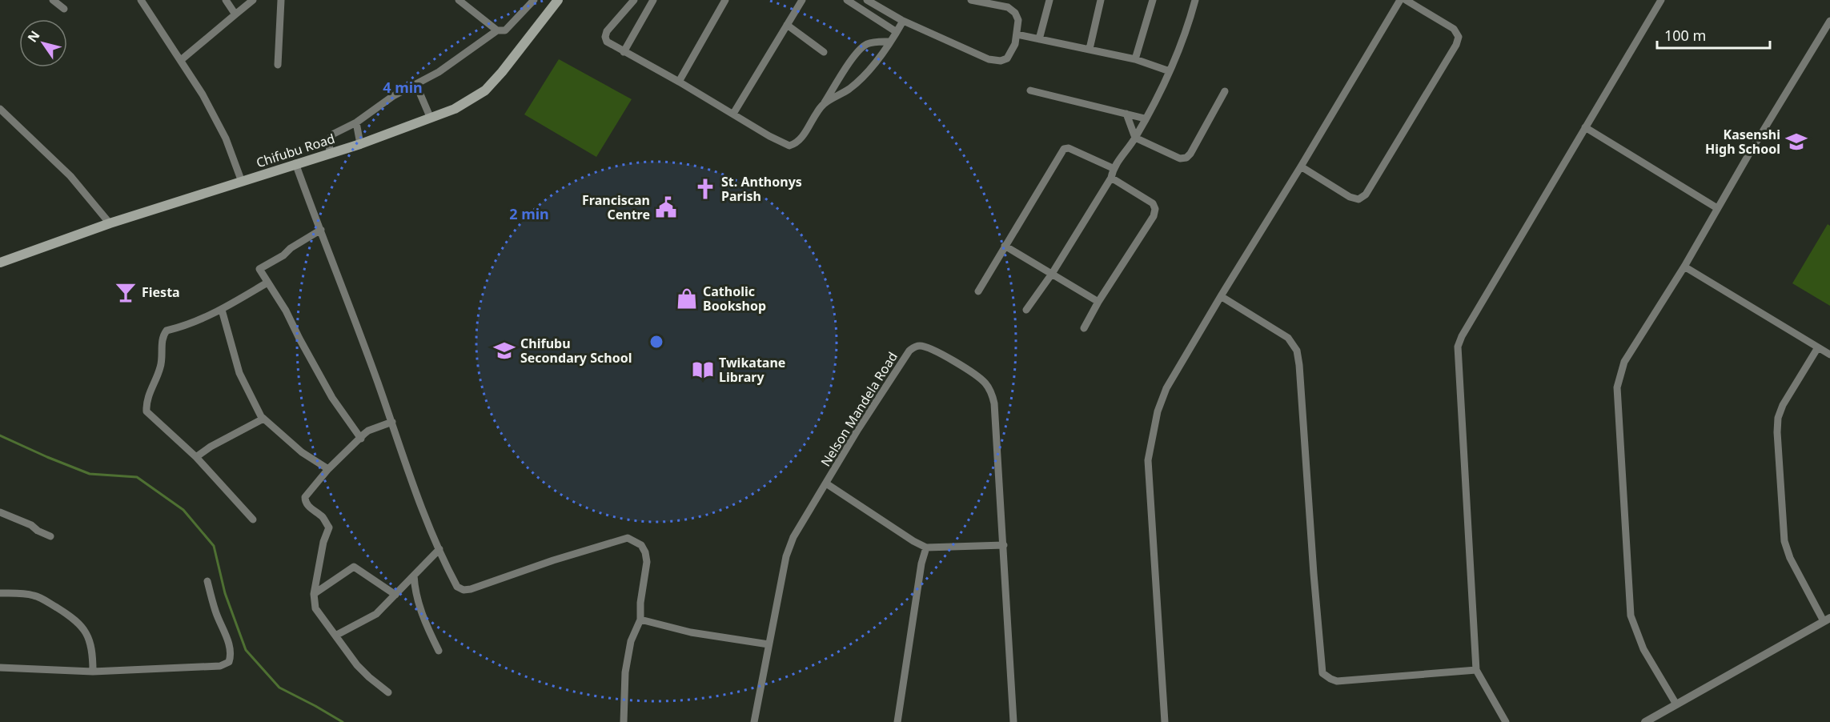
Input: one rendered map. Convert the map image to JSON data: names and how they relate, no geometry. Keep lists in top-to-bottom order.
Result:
{
  "streets": {
    "main road": ["Chifubu Road"],
    "street": ["Nelson Mandela Road"]
  },
  "places": {
    "school or university": ["Kasenshi High School", "Chifubu Secondary School"],
    "church": ["St. Anthonys Parish"],
    "public building": ["Franciscan Centre"],
    "bar": ["Fiesta"],
    "shop": ["Catholic Bookshop"],
    "library": ["Twikatane Library"]
  },
  "scale_bar": "100 m",
  "north": "top left",
  "rings": ["4 min", "2 min"]
}
